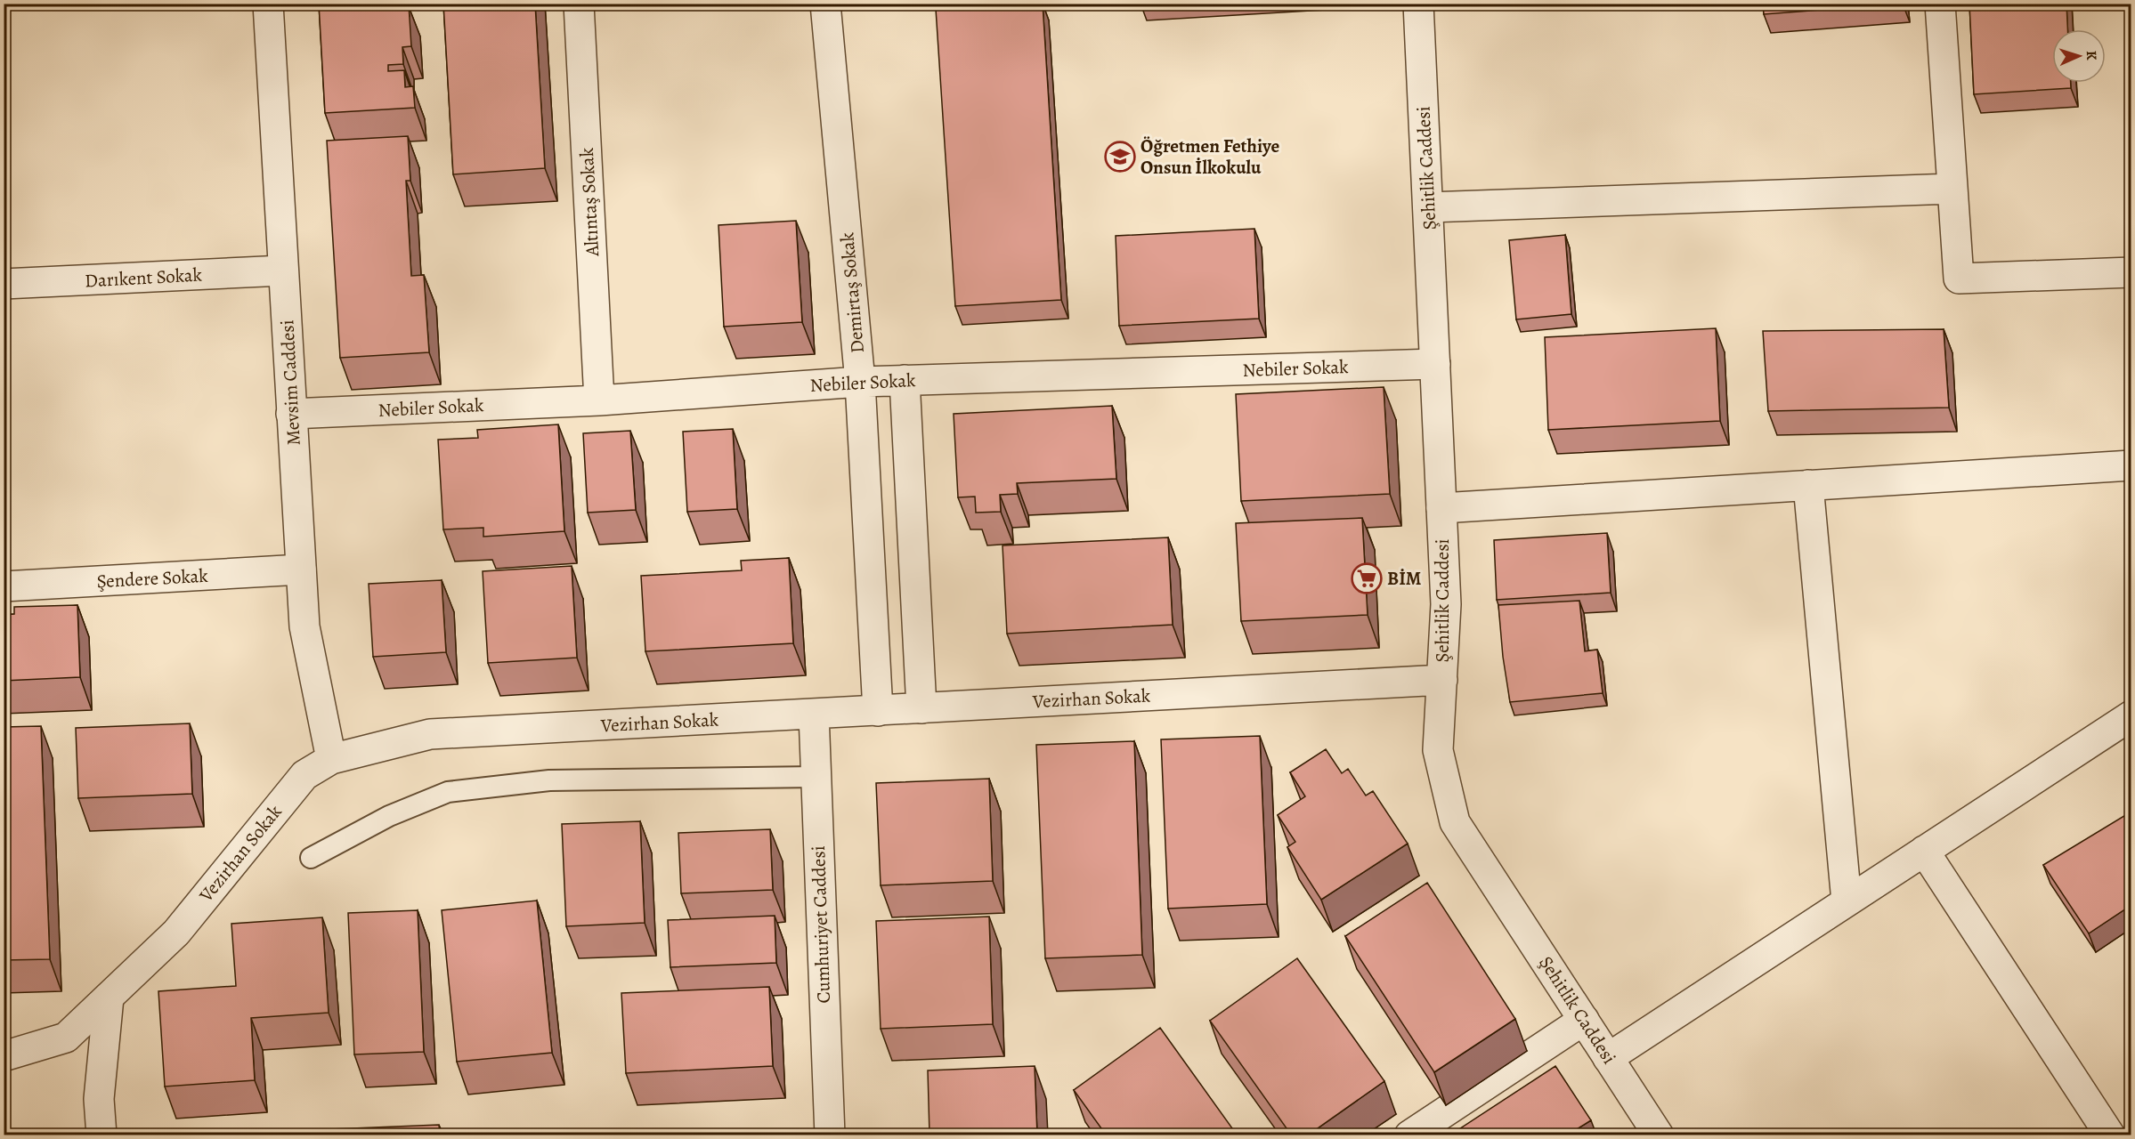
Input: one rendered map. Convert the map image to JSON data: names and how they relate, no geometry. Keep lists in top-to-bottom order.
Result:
{
  "streets": {
    "street": [
      "Şehitlik Caddesi",
      "Altıntaş Sokak",
      "Darıkent Sokak",
      "Demirtaş Sokak",
      "Nebiler Sokak",
      "Mevsim Caddesi",
      "Şendere Sokak",
      "Vezirhan Sokak",
      "Cumhuriyet Caddesi"
    ]
  },
  "crossings": [
    ["Şehitlik Caddesi", "Nebiler Sokak"],
    ["Şehitlik Caddesi", "Vezirhan Sokak"],
    ["Altıntaş Sokak", "Nebiler Sokak"],
    ["Darıkent Sokak", "Mevsim Caddesi"],
    ["Demirtaş Sokak", "Nebiler Sokak"],
    ["Demirtaş Sokak", "Vezirhan Sokak"],
    ["Nebiler Sokak", "Mevsim Caddesi"],
    ["Mevsim Caddesi", "Şendere Sokak"],
    ["Mevsim Caddesi", "Vezirhan Sokak"],
    ["Vezirhan Sokak", "Cumhuriyet Caddesi"]
  ],
  "places": {
    "school or university": ["Öğretmen Fethiye Onsun İlkokulu"],
    "supermarket": ["BİM"]
  },
  "north": "right"
}
